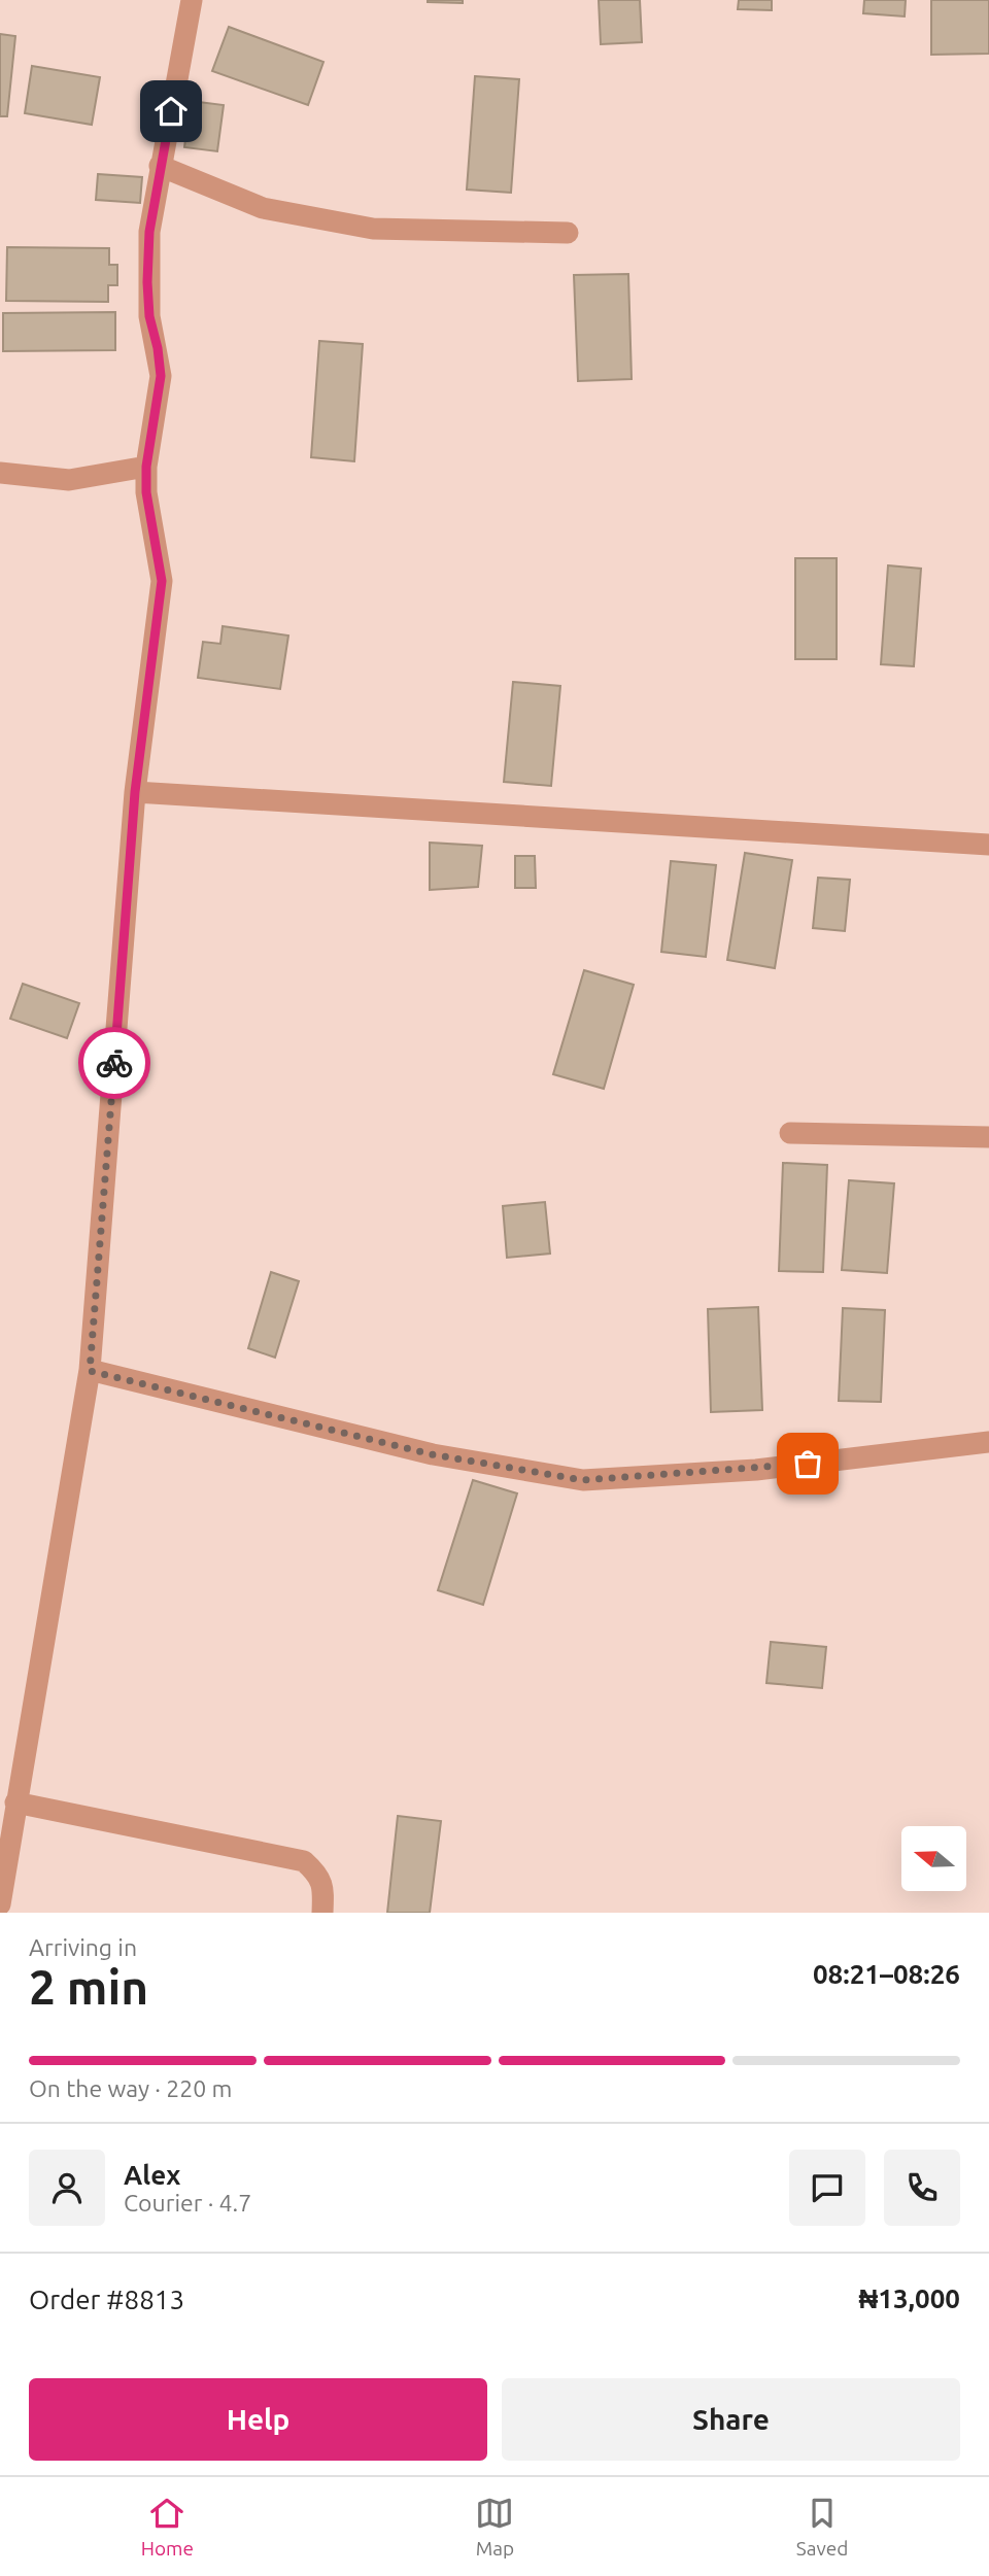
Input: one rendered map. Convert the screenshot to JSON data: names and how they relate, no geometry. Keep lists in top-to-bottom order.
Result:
{
  "north": "left",
  "page": {
    "heading": ["2 min", "Arriving in", "08:21–08:26"],
    "panel": [
      "Alex",
      "Courier · 4.7",
      "Order #8813",
      "₦13,000"
    ],
    "bar": "On the way · 220 m",
    "buttons": ["Help", "Share"],
    "tabs": ["Home", "Map", "Saved"]
  }
}
